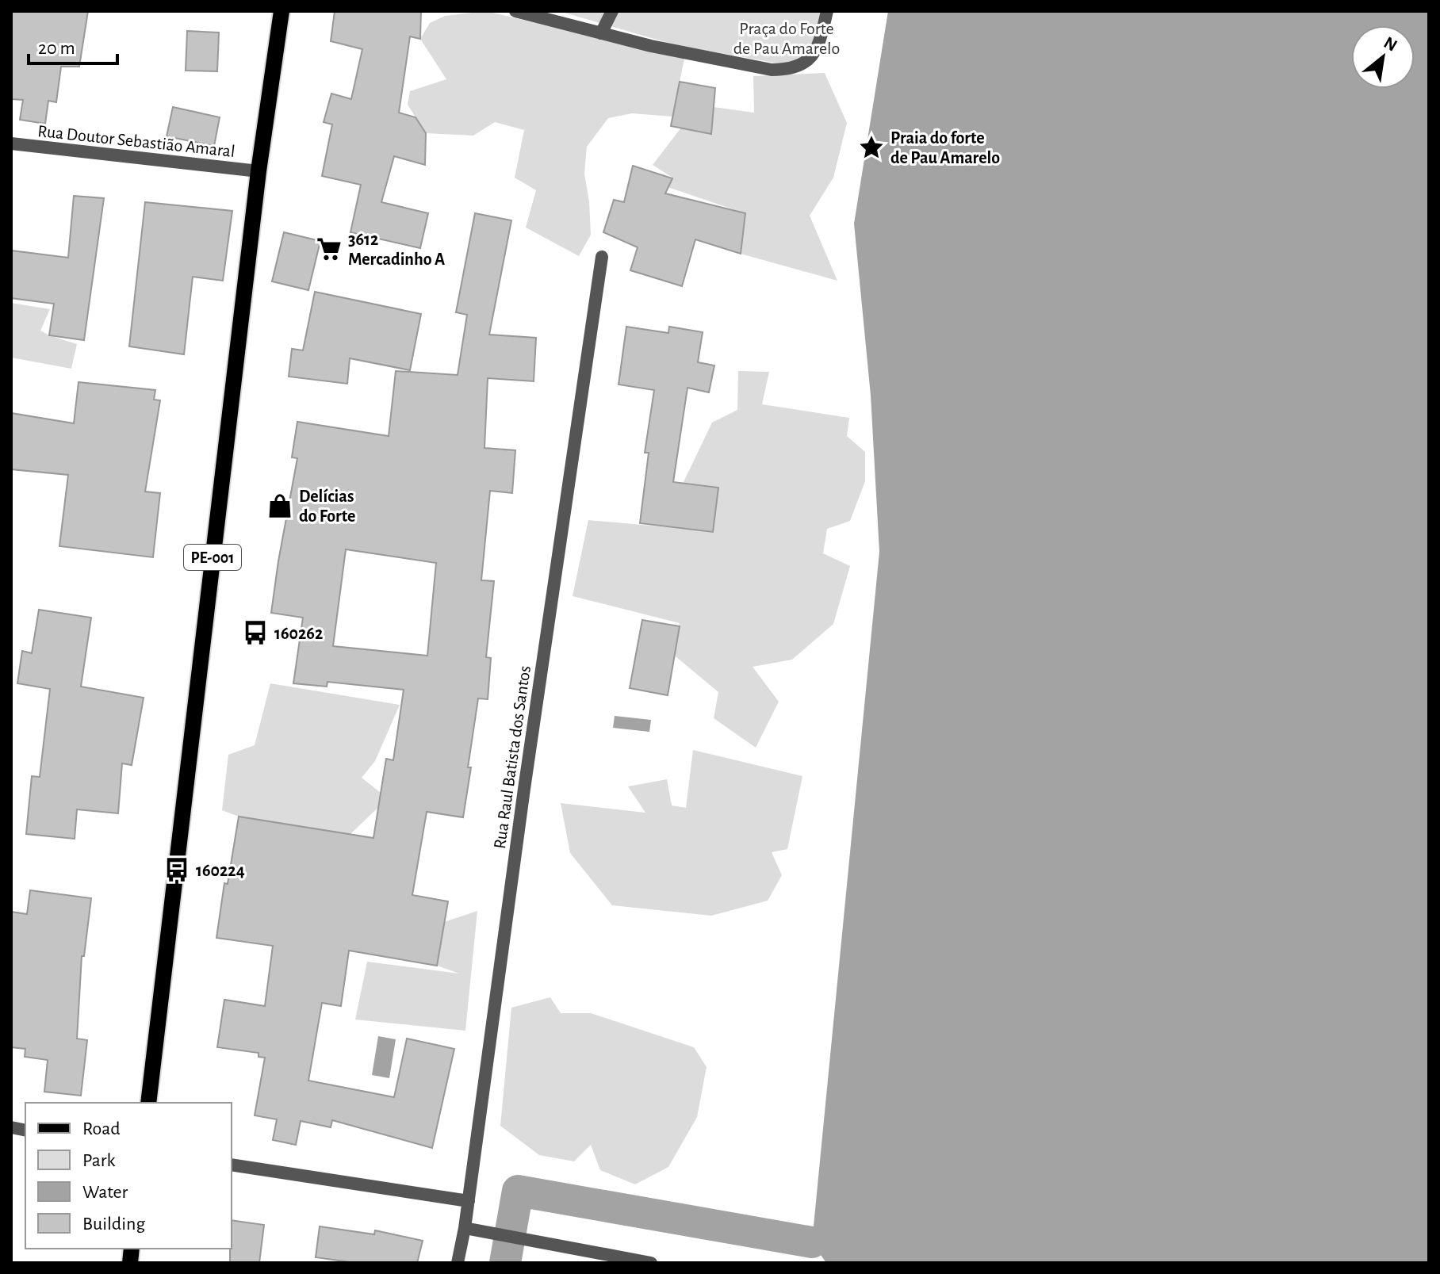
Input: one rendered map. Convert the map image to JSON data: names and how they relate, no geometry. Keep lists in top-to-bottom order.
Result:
{
  "streets": {
    "main road": ["PE-001"],
    "street": ["Rua Doutor Sebastião Amaral", "Rua Raul Batista dos Santos"]
  },
  "crossings": [
    ["Rua Doutor Sebastião Amaral", "PE-001"]
  ],
  "parks": ["Praça do Forte de Pau Amarelo"],
  "places": {
    "place": ["Praia do forte de Pau Amarelo"],
    "supermarket": ["3612 Mercadinho A"],
    "shop": ["Delícias do Forte"],
    "bus stop": ["160262", "160224"]
  },
  "legend": [
    "Road",
    "Park",
    "Water",
    "Building"
  ],
  "scale_bar": "20 m",
  "north": "top right"
}
